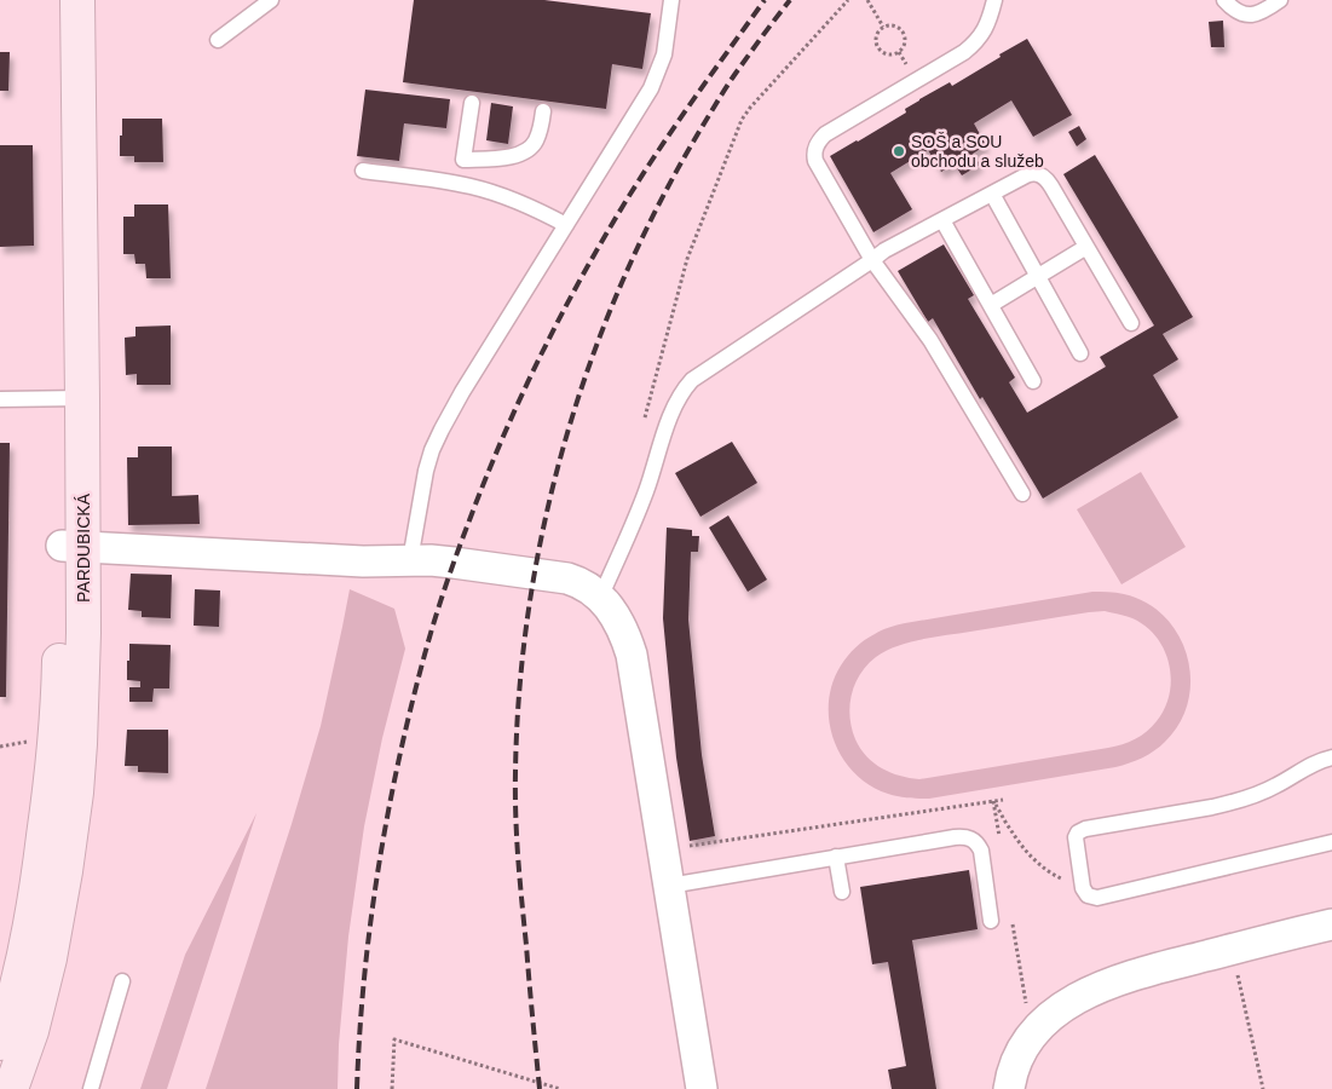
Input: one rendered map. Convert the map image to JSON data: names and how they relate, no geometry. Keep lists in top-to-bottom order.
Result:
{
  "streets": {
    "main road": ["PARDUBICKÁ"]
  },
  "places": ["SOŠ a SOU obchodu a služeb"]
}
